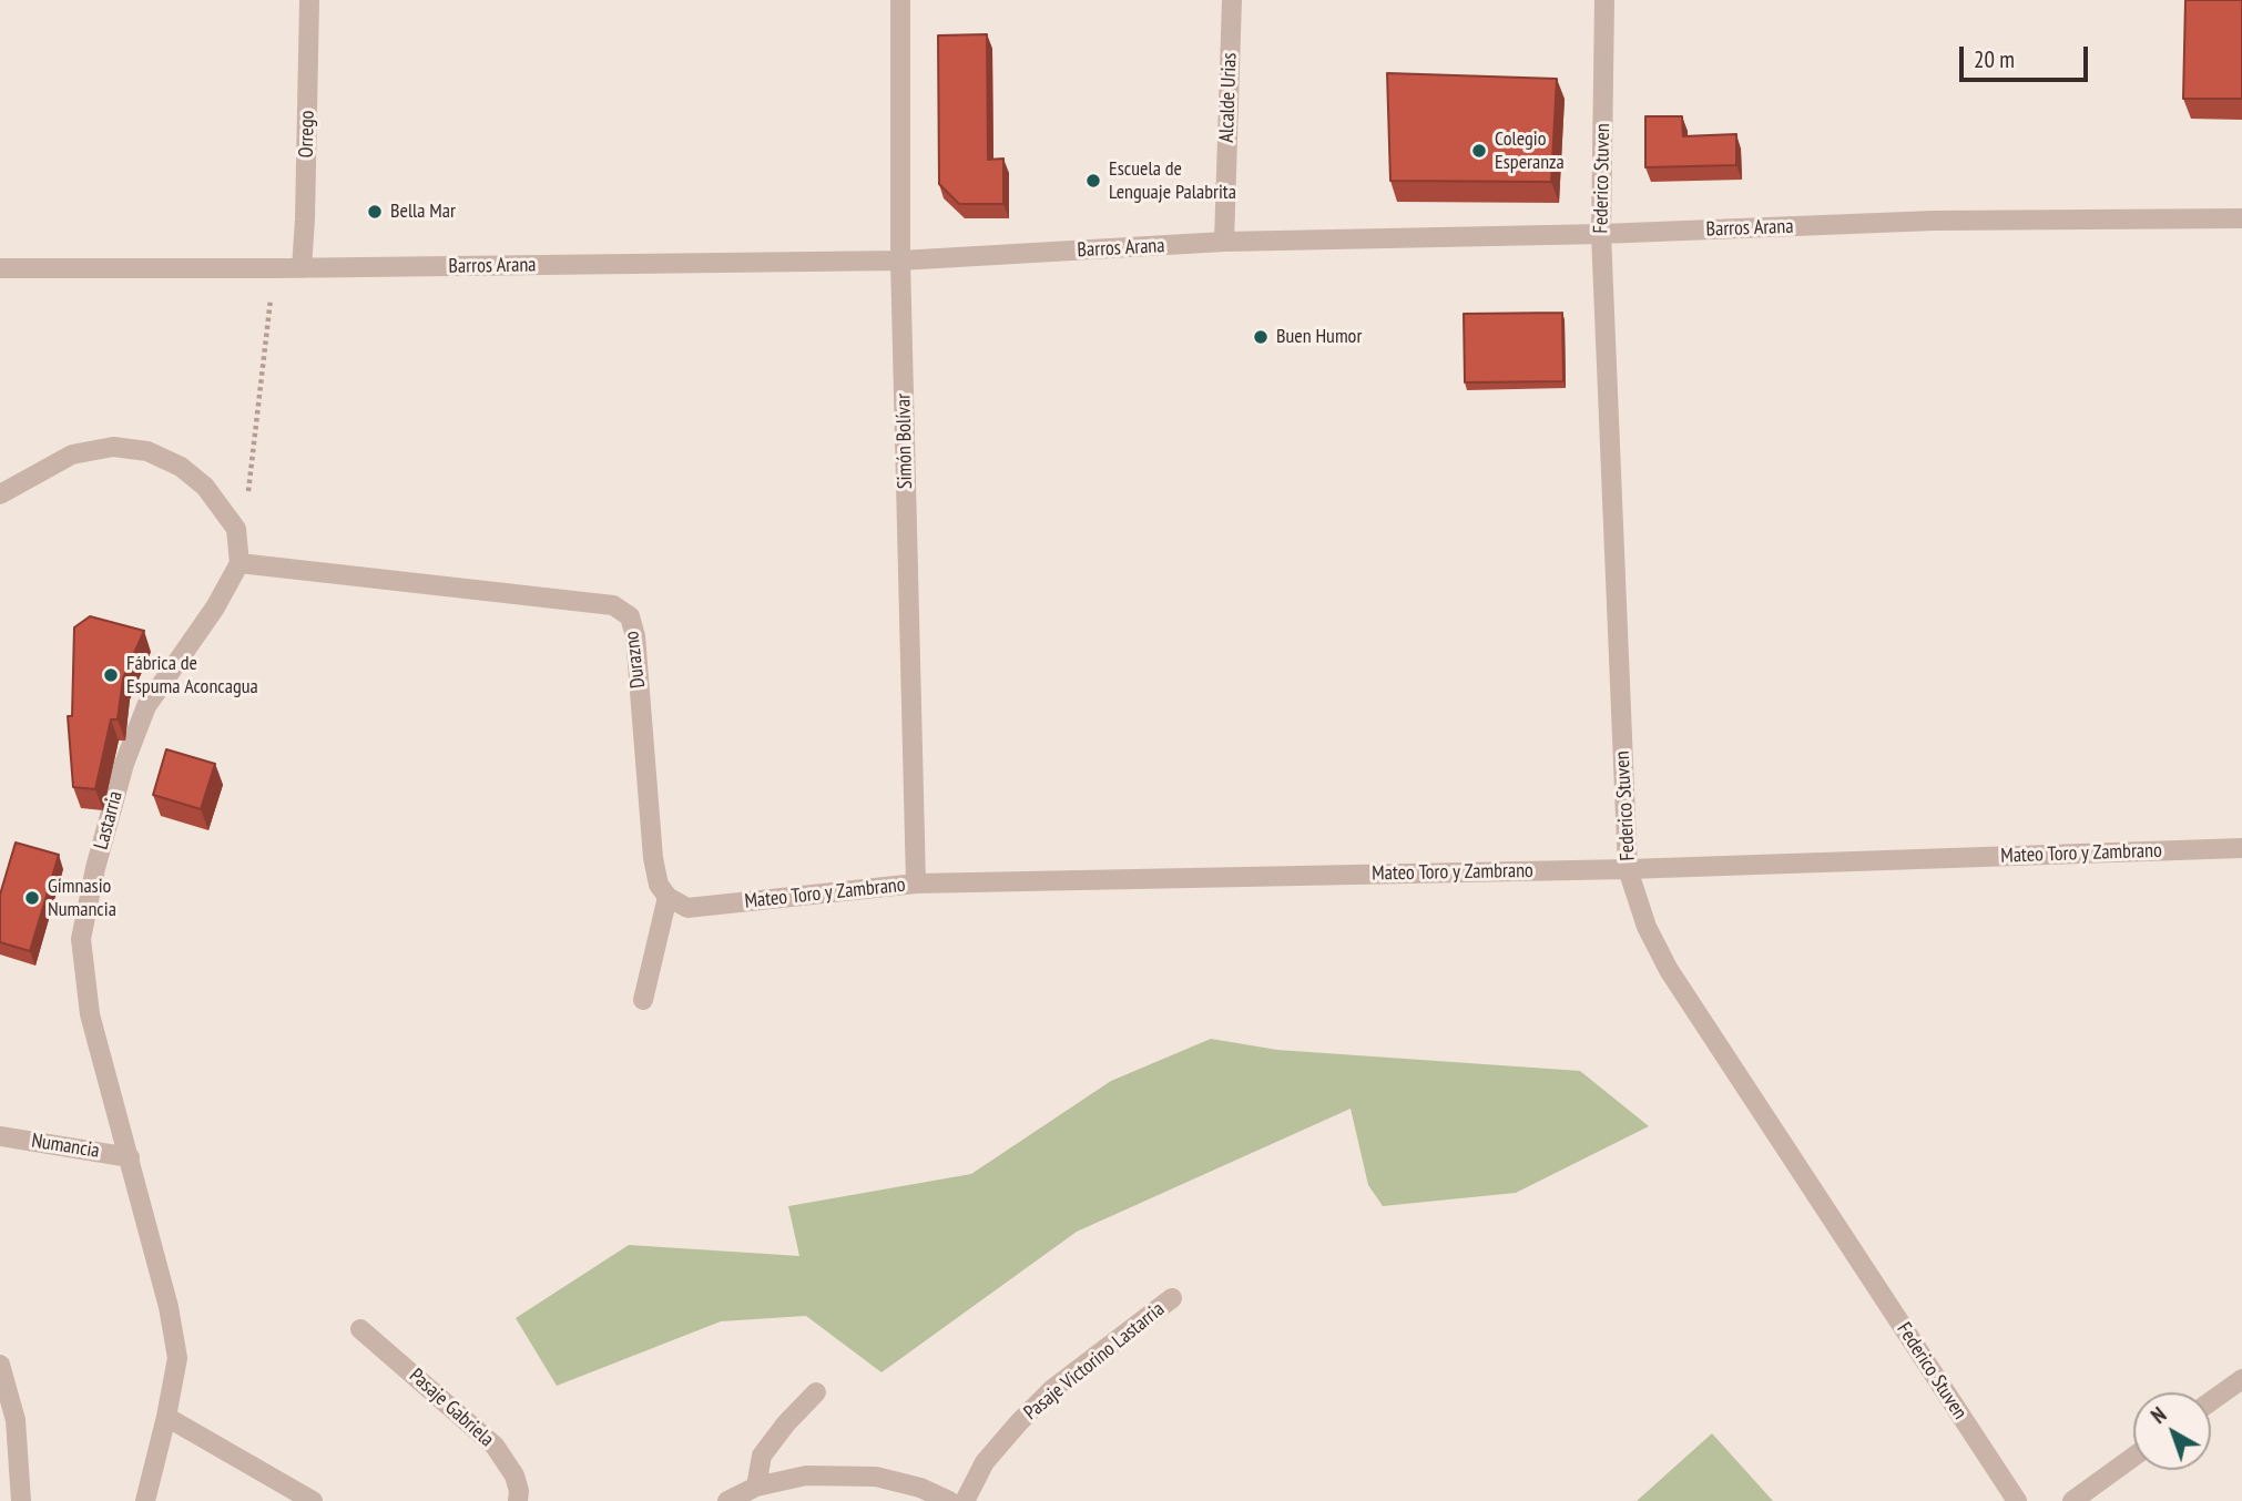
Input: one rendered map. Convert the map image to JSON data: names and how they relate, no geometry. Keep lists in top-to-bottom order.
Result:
{
  "streets": {
    "street": [
      "Alcalde Urias",
      "Orrego",
      "Federico Stuven",
      "Barros Arana",
      "Simón Bolívar",
      "Durazno",
      "Lastarria",
      "Mateo Toro y Zambrano",
      "Numancia",
      "Pasaje Victorino Lastarria",
      "Pasaje Gabriela"
    ]
  },
  "crossings": [
    ["Alcalde Urias", "Barros Arana"],
    ["Orrego", "Barros Arana"],
    ["Federico Stuven", "Barros Arana"],
    ["Federico Stuven", "Mateo Toro y Zambrano"],
    ["Barros Arana", "Simón Bolívar"],
    ["Simón Bolívar", "Mateo Toro y Zambrano"],
    ["Durazno", "Lastarria"],
    ["Durazno", "Mateo Toro y Zambrano"],
    ["Lastarria", "Numancia"]
  ],
  "places": [
    "Colegio Esperanza",
    "Escuela de Lenguaje Palabrita",
    "Bella Mar",
    "Buen Humor",
    "Fábrica de Espuma Aconcagua",
    "Gimnasio Numancia"
  ],
  "scale_bar": "20 m",
  "north": "top left"
}
